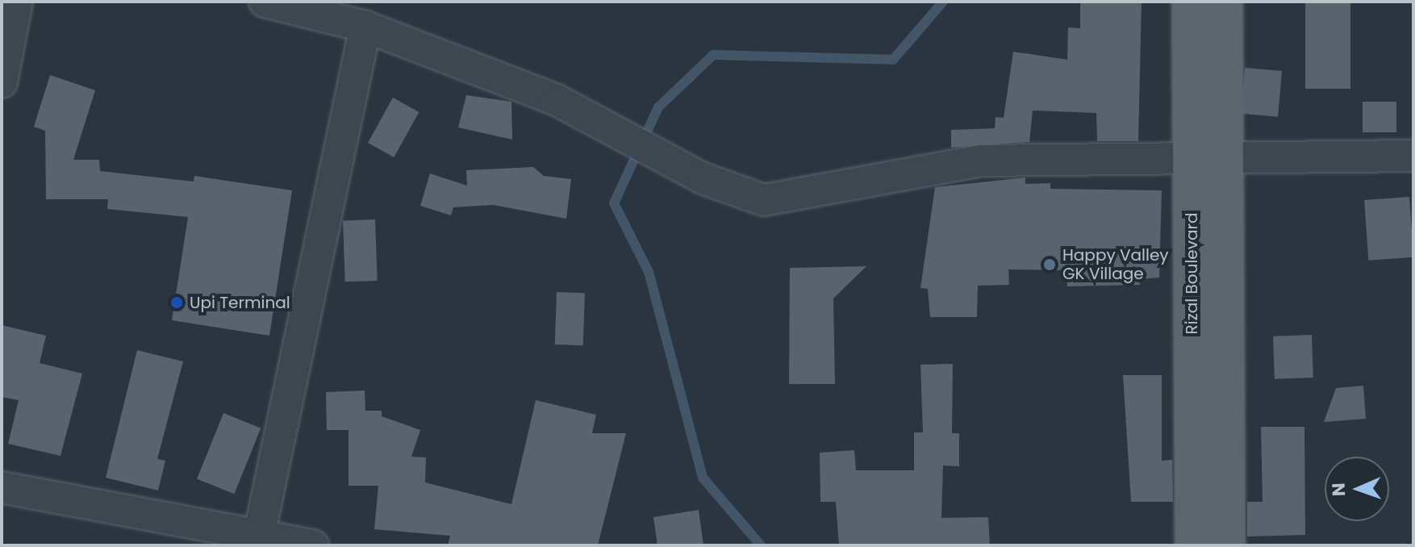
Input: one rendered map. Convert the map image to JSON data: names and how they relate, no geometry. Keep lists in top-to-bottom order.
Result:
{
  "streets": {
    "main road": ["Rizal Boulevard"]
  },
  "places": ["Happy Valley GK Village", "Upi Terminal"],
  "north": "left"
}
